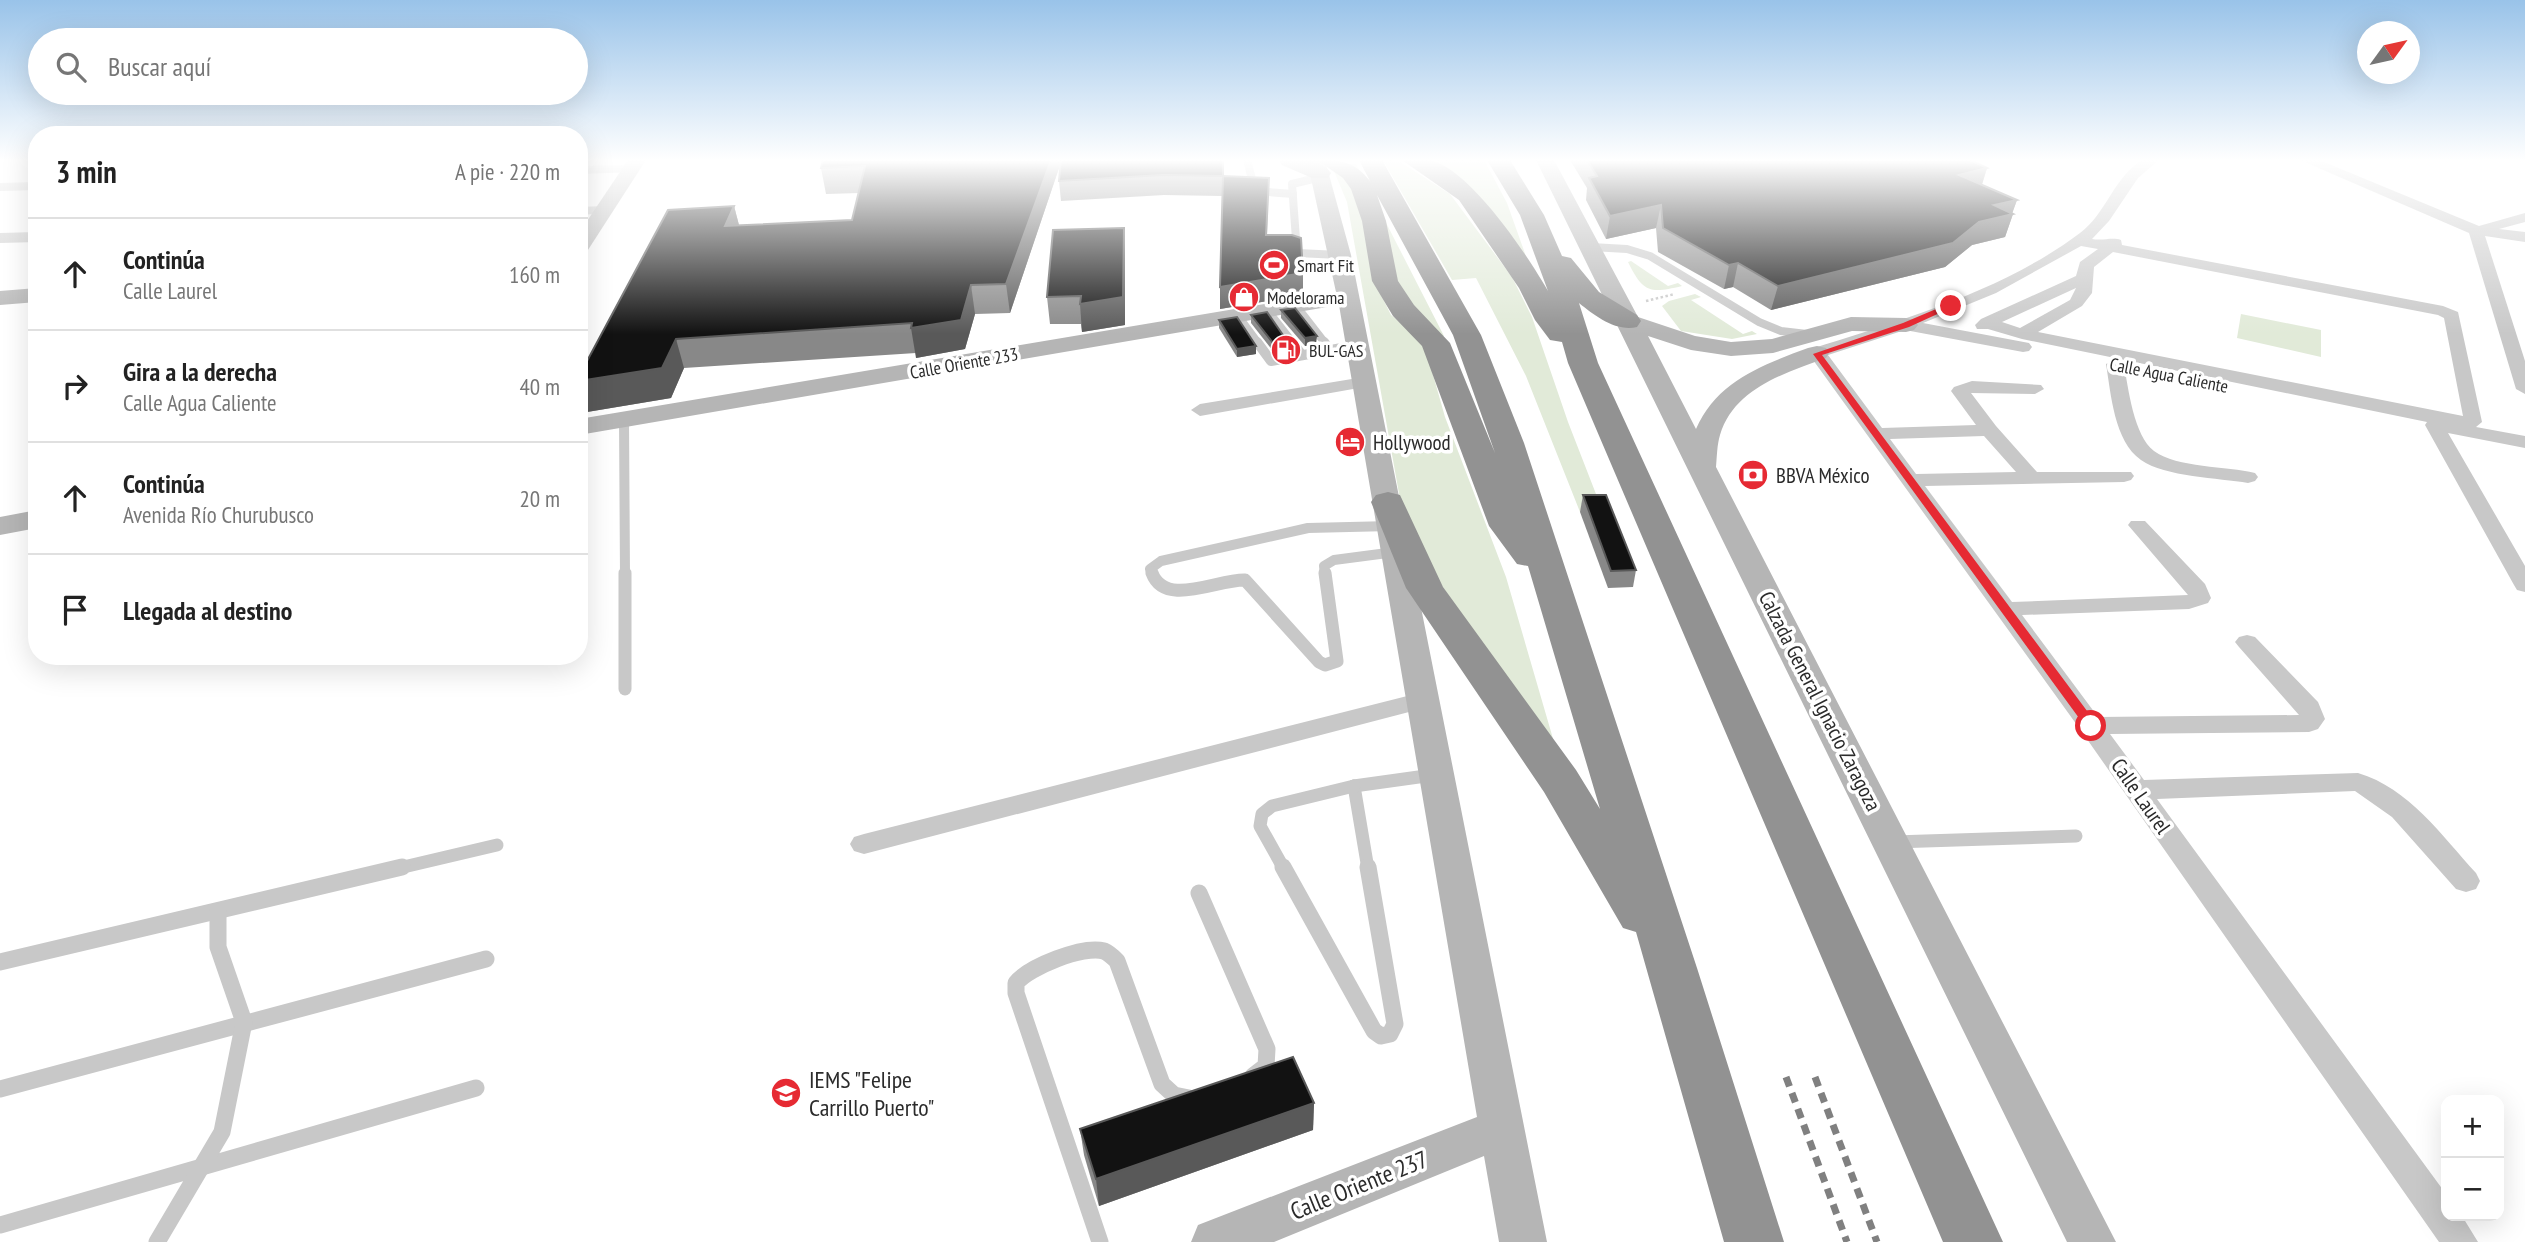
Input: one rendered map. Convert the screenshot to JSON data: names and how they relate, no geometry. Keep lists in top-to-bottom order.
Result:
{
  "streets": {
    "main road": ["Calle Oriente 233", "Calzada General Ignacio Zaragoza", "Calle Oriente 237"],
    "street": ["Calle Agua Caliente", "Calle Laurel"]
  },
  "places": {
    "sports": ["Smart Fit"],
    "shop": ["Modelorama"],
    "fuel station": ["BUL-GAS"],
    "hotel": ["Hollywood"],
    "bank": ["BBVA México"],
    "school or university": ["IEMS \"Felipe Carrillo Puerto\""]
  },
  "north": "top right",
  "page": {
    "search": "Buscar aquí",
    "heading": ["3 min", "A pie · 220 m"],
    "list": [
      ["Continúa", "Calle Laurel", "160 m"],
      ["Gira a la derecha", "Calle Agua Caliente", "40 m"],
      ["Continúa", "Avenida Río Churubusco", "20 m"],
      "Llegada al destino"
    ],
    "map_buttons": ["+", "−"]
  }
}
